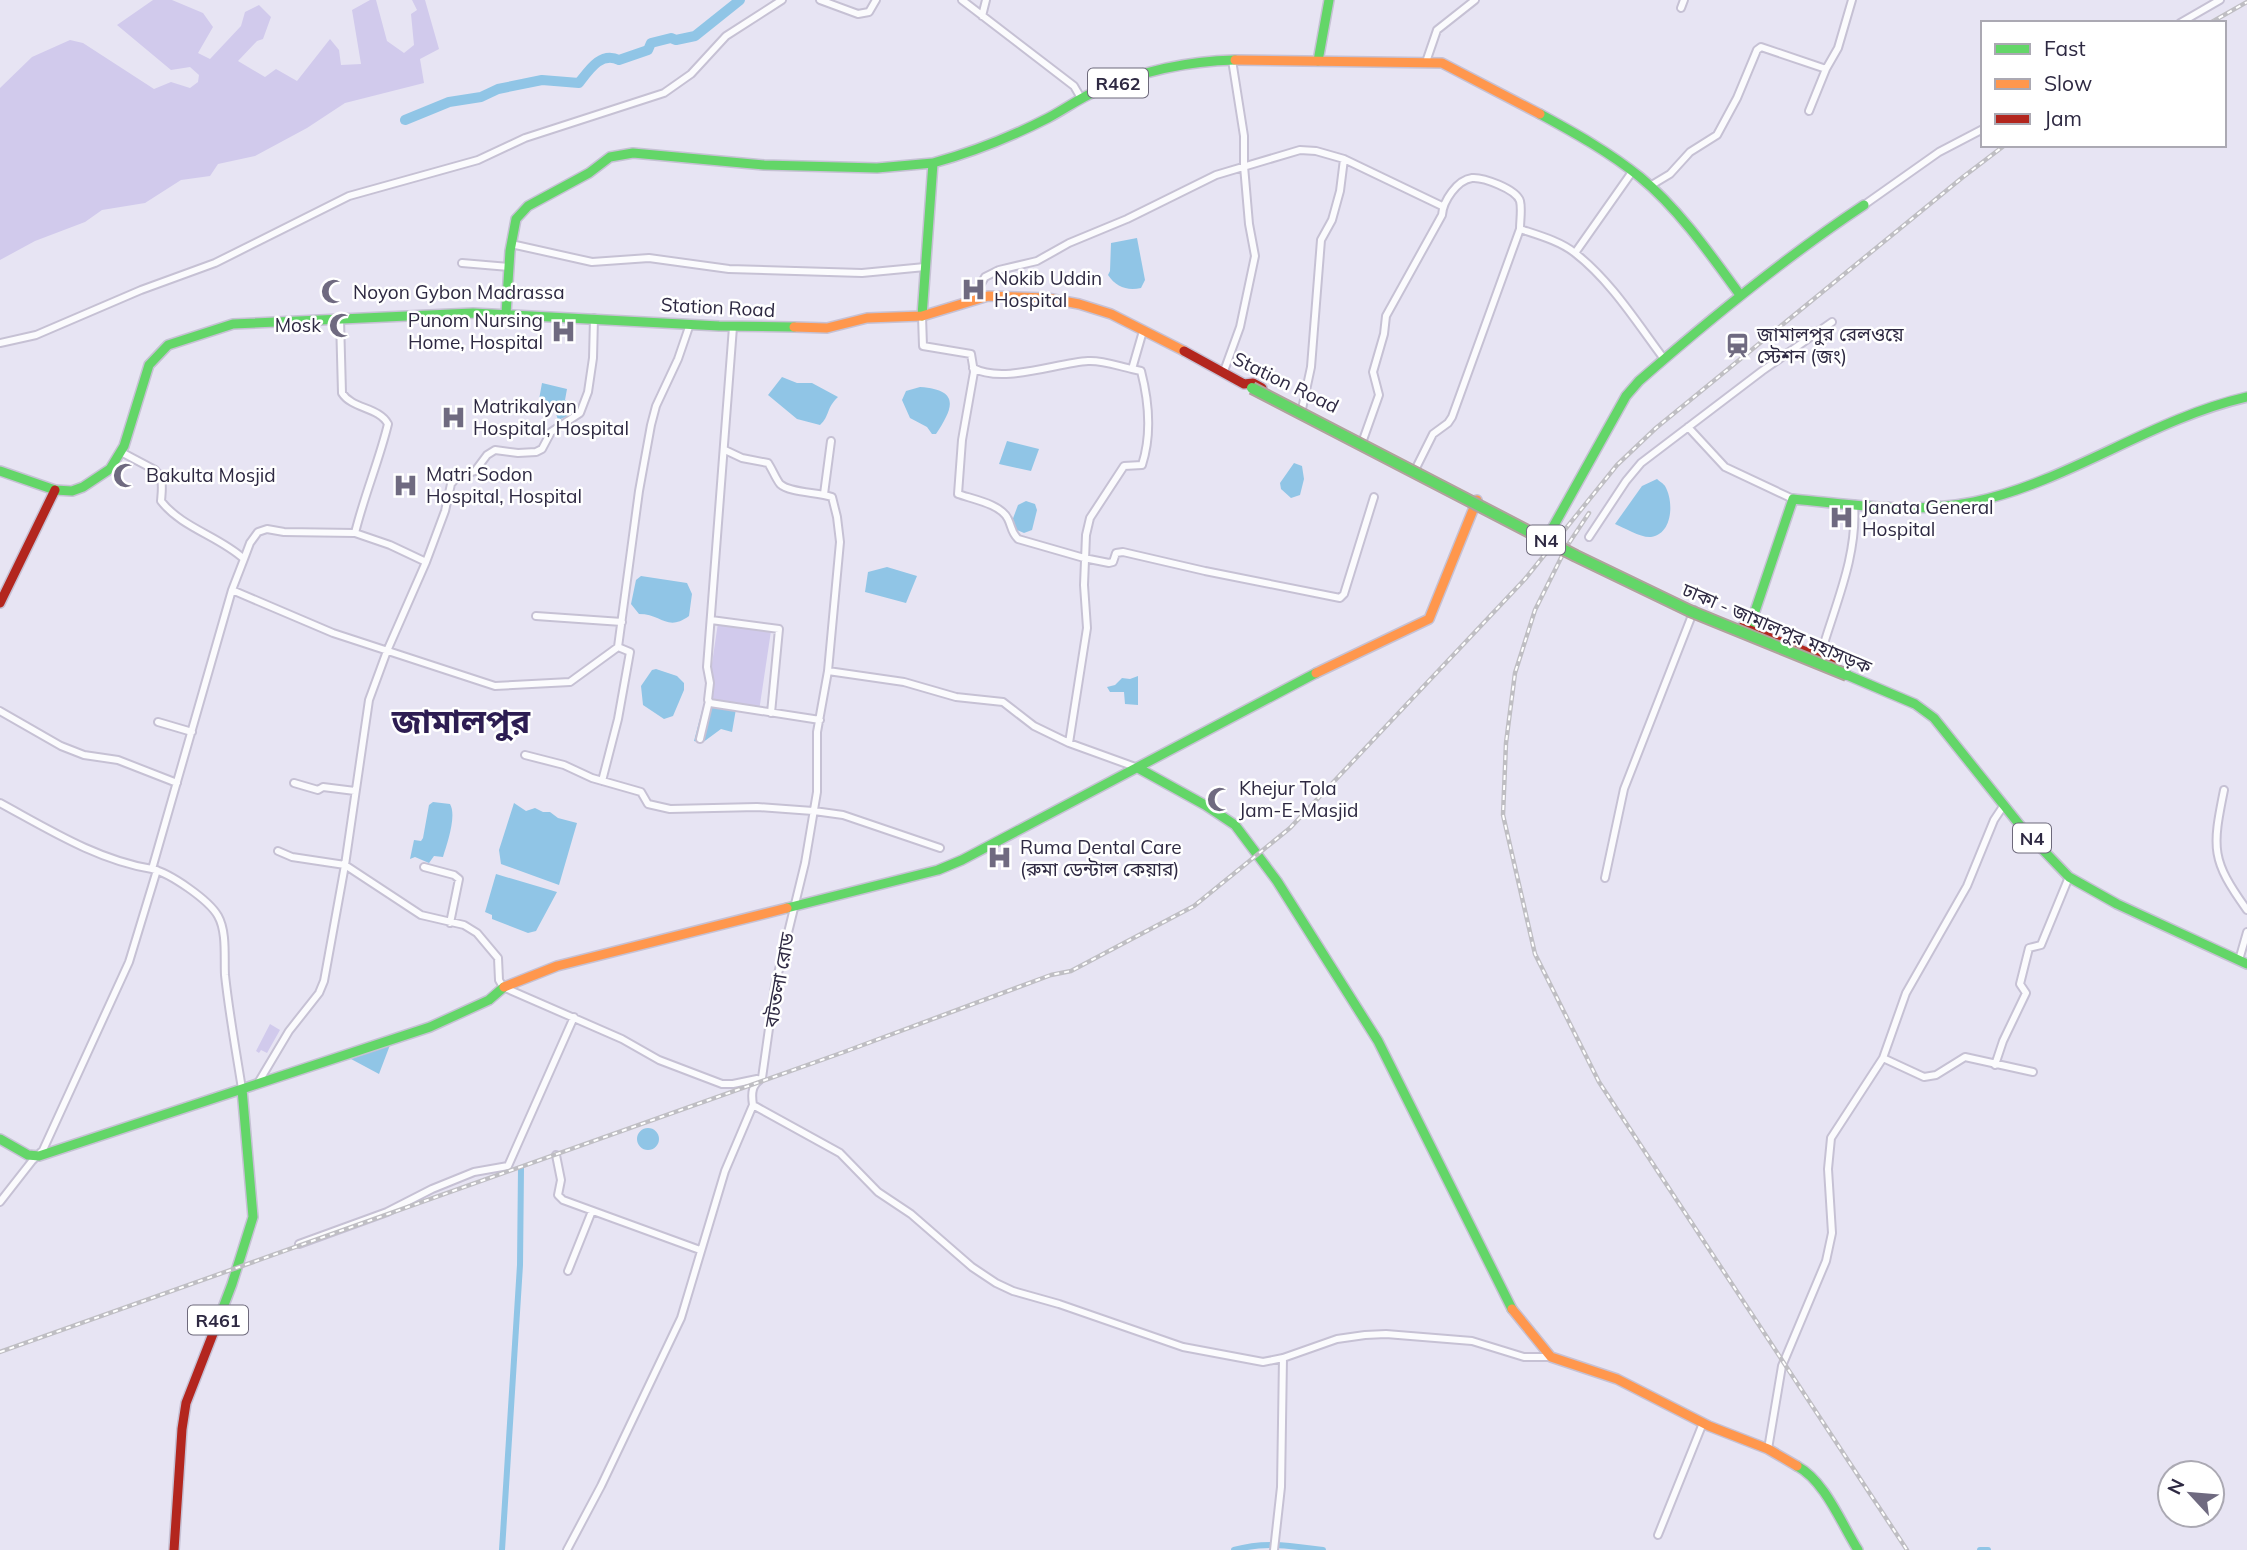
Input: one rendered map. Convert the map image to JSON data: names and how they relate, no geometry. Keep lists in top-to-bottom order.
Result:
{
  "streets": {
    "main road": [
      "R462",
      "Station Road",
      "N4",
      "ঢাকা - জামালপুর মহাসড়ক",
      "R461"
    ],
    "street": ["বটতলা রোড"]
  },
  "crossings": [
    ["Station Road", "ঢাকা - জামালপুর মহাসড়ক"]
  ],
  "districts": ["জামালপুর"],
  "places": {
    "hospital": [
      "Nokib Uddin Hospital",
      "Punom Nursing Home, Hospital",
      "Matrikalyan Hospital, Hospital",
      "Matri Sodon Hospital, Hospital",
      "Janata General Hospital",
      "Ruma Dental Care (রুমা ডেন্টাল কেয়ার)"
    ],
    "mosque": [
      "Noyon Gybon Madrassa",
      "Mosk",
      "Bakulta Mosjid",
      "Khejur Tola Jam-E-Masjid"
    ],
    "station": ["জামালপুর রেলওয়ে স্টেশন (জং)"]
  },
  "legend": ["Fast", "Slow", "Jam"],
  "north": "top left"
}
